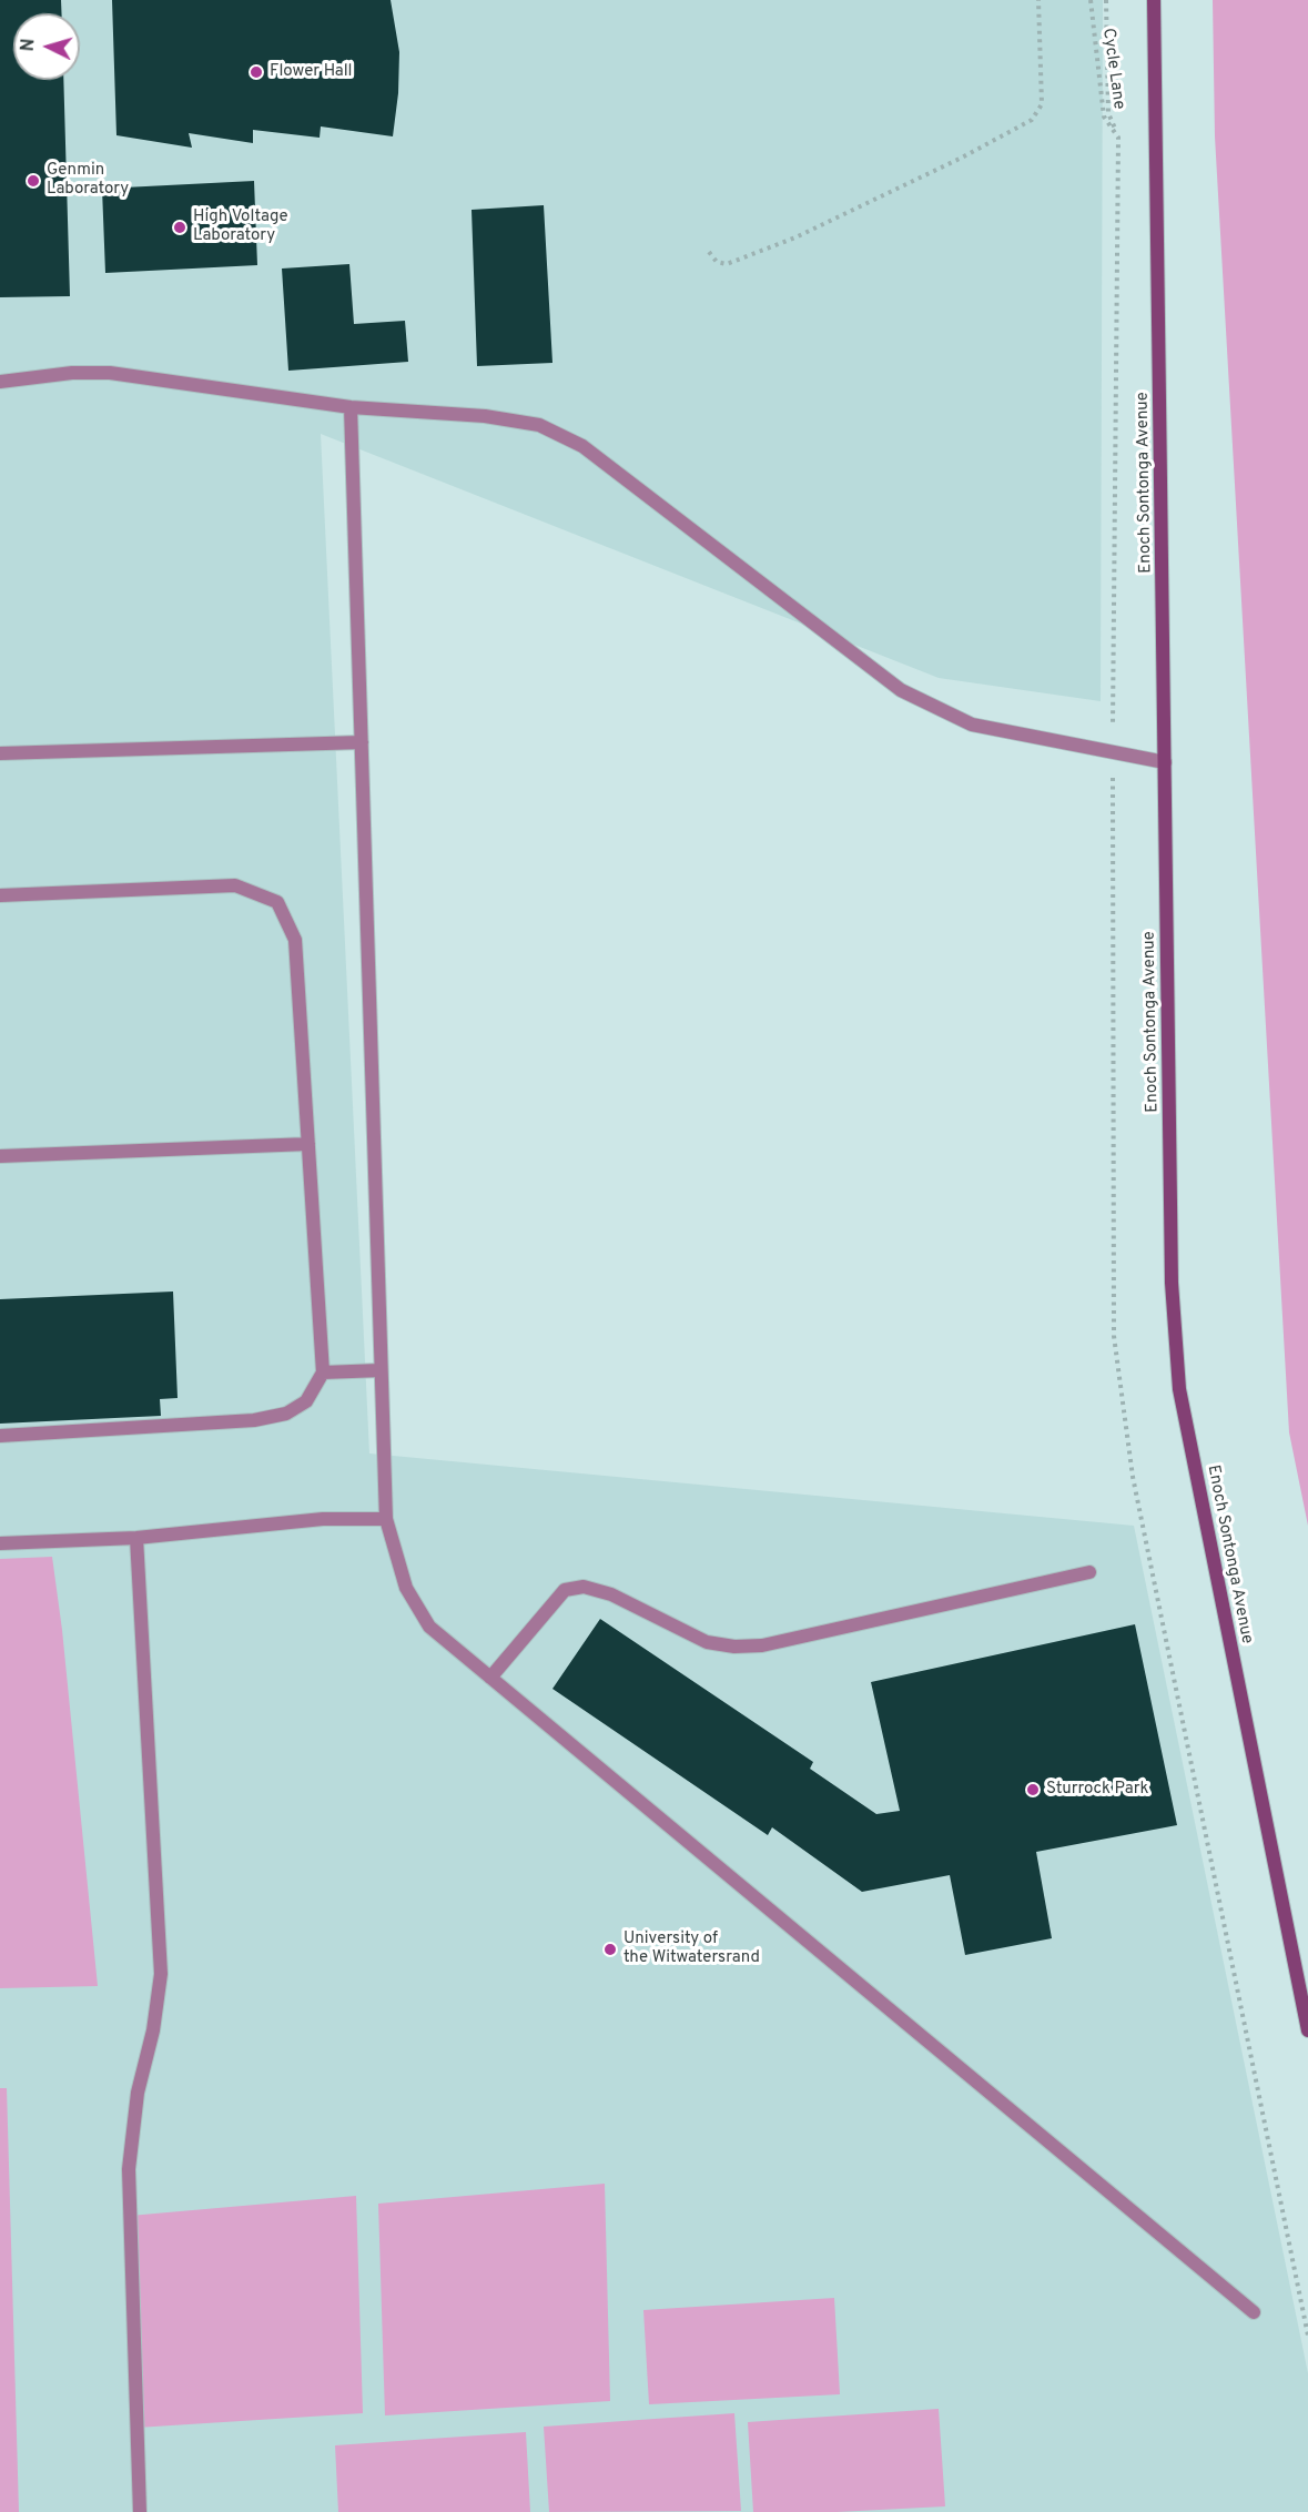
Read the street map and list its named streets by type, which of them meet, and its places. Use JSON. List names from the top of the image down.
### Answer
{
  "streets": {
    "main road": ["Enoch Sontonga Avenue"],
    "path": ["Cycle Lane"]
  },
  "places": [
    "Flower Hall",
    "Genmin Laboratory",
    "High Voltage Laboratory",
    "Sturrock Park",
    "University of the Witwatersrand"
  ],
  "north": "left"
}
